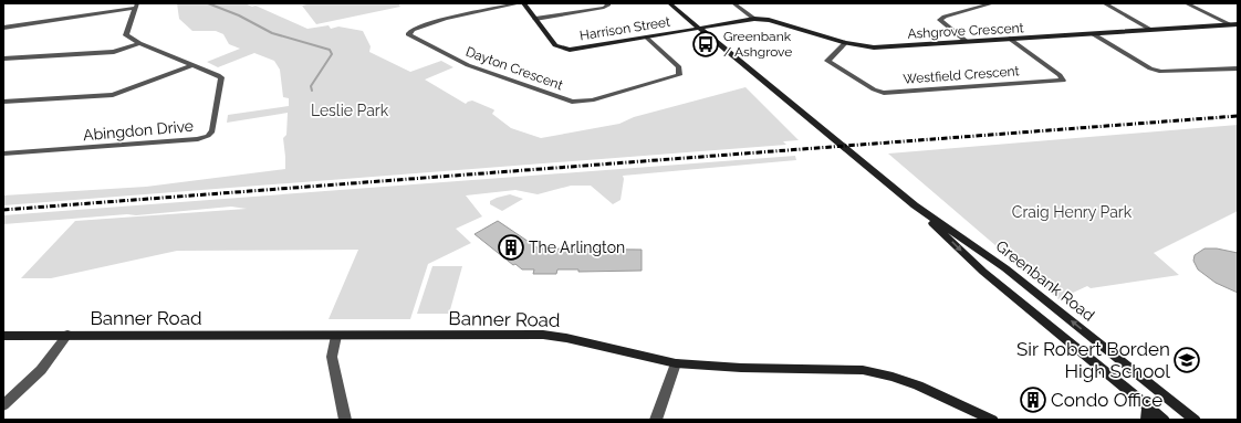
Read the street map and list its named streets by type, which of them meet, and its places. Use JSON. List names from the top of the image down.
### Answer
{
  "streets": {
    "street": [
      "Harrison Street",
      "Ashgrove Crescent",
      "Dayton Crescent",
      "Westfield Crescent",
      "Abingdon Drive",
      "Greenbank Road",
      "Banner Road"
    ]
  },
  "crossings": [
    ["Harrison Street", "Ashgrove Crescent"],
    ["Harrison Street", "Dayton Crescent"],
    ["Harrison Street", "Greenbank Road"],
    ["Ashgrove Crescent", "Westfield Crescent"],
    ["Ashgrove Crescent", "Greenbank Road"]
  ],
  "parks": ["Leslie Park", "Craig Henry Park"],
  "places": {
    "bus stop": ["Greenbank / Ashgrove"],
    "building": ["The Arlington", "Condo Office"],
    "school or university": ["Sir Robert Borden High School"]
  }
}
